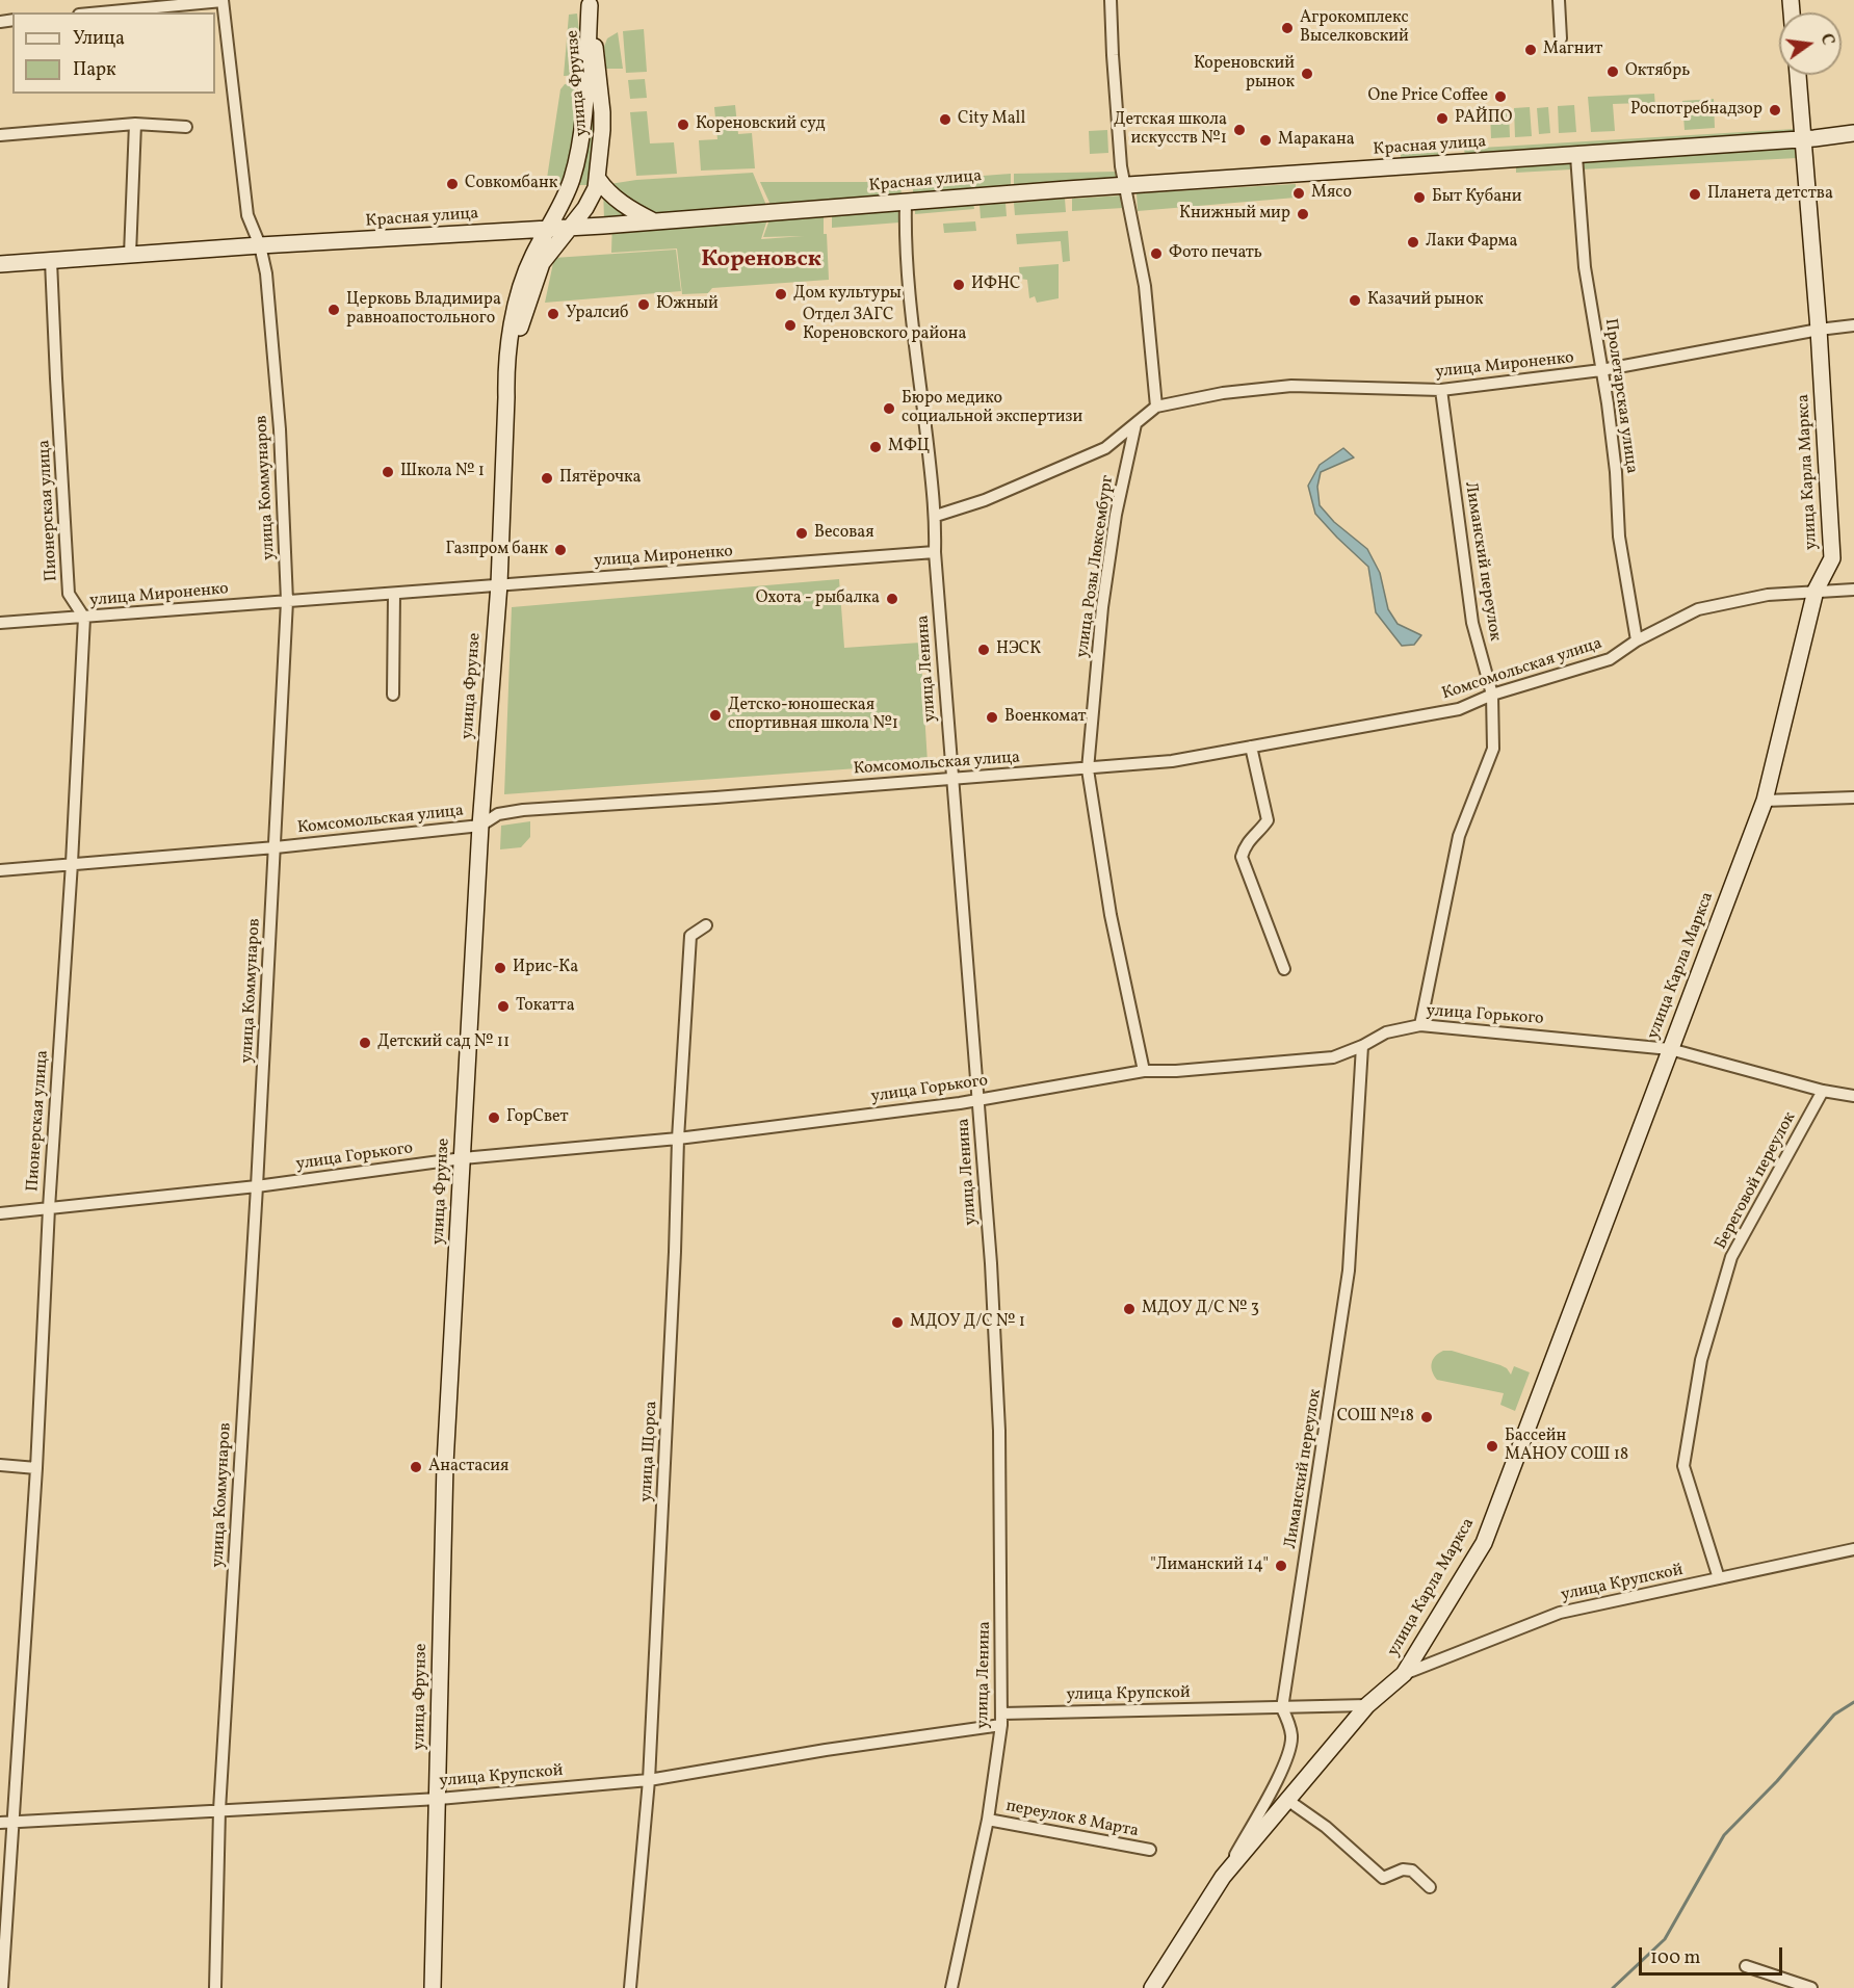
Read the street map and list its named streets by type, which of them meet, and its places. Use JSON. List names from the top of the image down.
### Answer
{
  "streets": {
    "main road": ["улица Фрунзе", "Красная улица", "улица Карла Маркса"],
    "street": [
      "улица Мироненко",
      "Пролетарская улица",
      "улица Коммунаров",
      "Пионерская улица",
      "Лиманский переулок",
      "улица Розы Люксембург",
      "улица Ленина",
      "Комсомольская улица",
      "улица Горького",
      "Береговой переулок",
      "улица Щорса",
      "улица Крупской",
      "переулок 8 Марта"
    ]
  },
  "crossings": [
    ["улица Фрунзе", "Красная улица"],
    ["улица Фрунзе", "улица Мироненко"],
    ["улица Фрунзе", "Комсомольская улица"],
    ["улица Фрунзе", "улица Горького"],
    ["улица Фрунзе", "улица Крупской"],
    ["Красная улица", "Пролетарская улица"],
    ["Красная улица", "улица Карла Маркса"],
    ["Красная улица", "улица Коммунаров"],
    ["Красная улица", "Пионерская улица"],
    ["Красная улица", "улица Ленина"],
    ["улица Мироненко", "Пролетарская улица"],
    ["улица Мироненко", "улица Карла Маркса"],
    ["улица Мироненко", "улица Коммунаров"],
    ["улица Мироненко", "Пионерская улица"],
    ["улица Мироненко", "Лиманский переулок"],
    ["улица Мироненко", "улица Ленина"],
    ["Пролетарская улица", "Комсомольская улица"],
    ["улица Карла Маркса", "Лиманский переулок"],
    ["улица Карла Маркса", "Комсомольская улица"],
    ["улица Карла Маркса", "улица Горького"],
    ["улица Карла Маркса", "улица Крупской"],
    ["улица Коммунаров", "Комсомольская улица"],
    ["улица Коммунаров", "улица Горького"],
    ["улица Коммунаров", "улица Крупской"],
    ["Пионерская улица", "Комсомольская улица"],
    ["Пионерская улица", "улица Горького"],
    ["Пионерская улица", "улица Крупской"],
    ["Лиманский переулок", "Комсомольская улица"],
    ["Лиманский переулок", "улица Горького"],
    ["Лиманский переулок", "улица Крупской"],
    ["улица Розы Люксембург", "Комсомольская улица"],
    ["улица Розы Люксембург", "улица Горького"],
    ["улица Ленина", "Комсомольская улица"],
    ["улица Ленина", "улица Горького"],
    ["улица Ленина", "улица Крупской"],
    ["улица Ленина", "переулок 8 Марта"],
    ["улица Горького", "Береговой переулок"],
    ["улица Горького", "улица Щорса"],
    ["Береговой переулок", "улица Крупской"],
    ["улица Щорса", "улица Крупской"]
  ],
  "districts": ["Кореновск"],
  "places": [
    "Агрокомплекс Выселковский",
    "Магнит",
    "Октябрь",
    "Кореновский рынок",
    "One Price Coffee",
    "Роспотребнадзор",
    "РАЙПО",
    "City Mall",
    "Кореновский суд",
    "Детская школа искусств №1",
    "Маракана",
    "Совкомбанк",
    "Мясо",
    "Планета детства",
    "Быт Кубани",
    "Книжный мир",
    "Лаки Фарма",
    "Фото печать",
    "ИФНС",
    "Дом культуры",
    "Казачий рынок",
    "Южный",
    "Церковь Владимира равноапостольного",
    "Уралсиб",
    "Отдел ЗАГС Кореновского района",
    "Бюро медико социальной экспертизи",
    "МФЦ",
    "Школа № 1",
    "Пятёрочка",
    "Весовая",
    "Газпром банк",
    "Охота - рыбалка",
    "НЭСК",
    "Детско-юношеская спортивная школа №1",
    "Военкомат",
    "Ирис-Ка",
    "Токатта",
    "Детский сад № 11",
    "ГорСвет",
    "МДОУ Д/С № 3",
    "МДОУ Д/С № 1",
    "СОШ №18",
    "Бассейн МАНОУ СОШ 18",
    "Анастасия",
    "\"Лиманский 14\""
  ],
  "legend": ["Улица", "Парк"],
  "scale_bar": "100 m",
  "north": "right"
}
